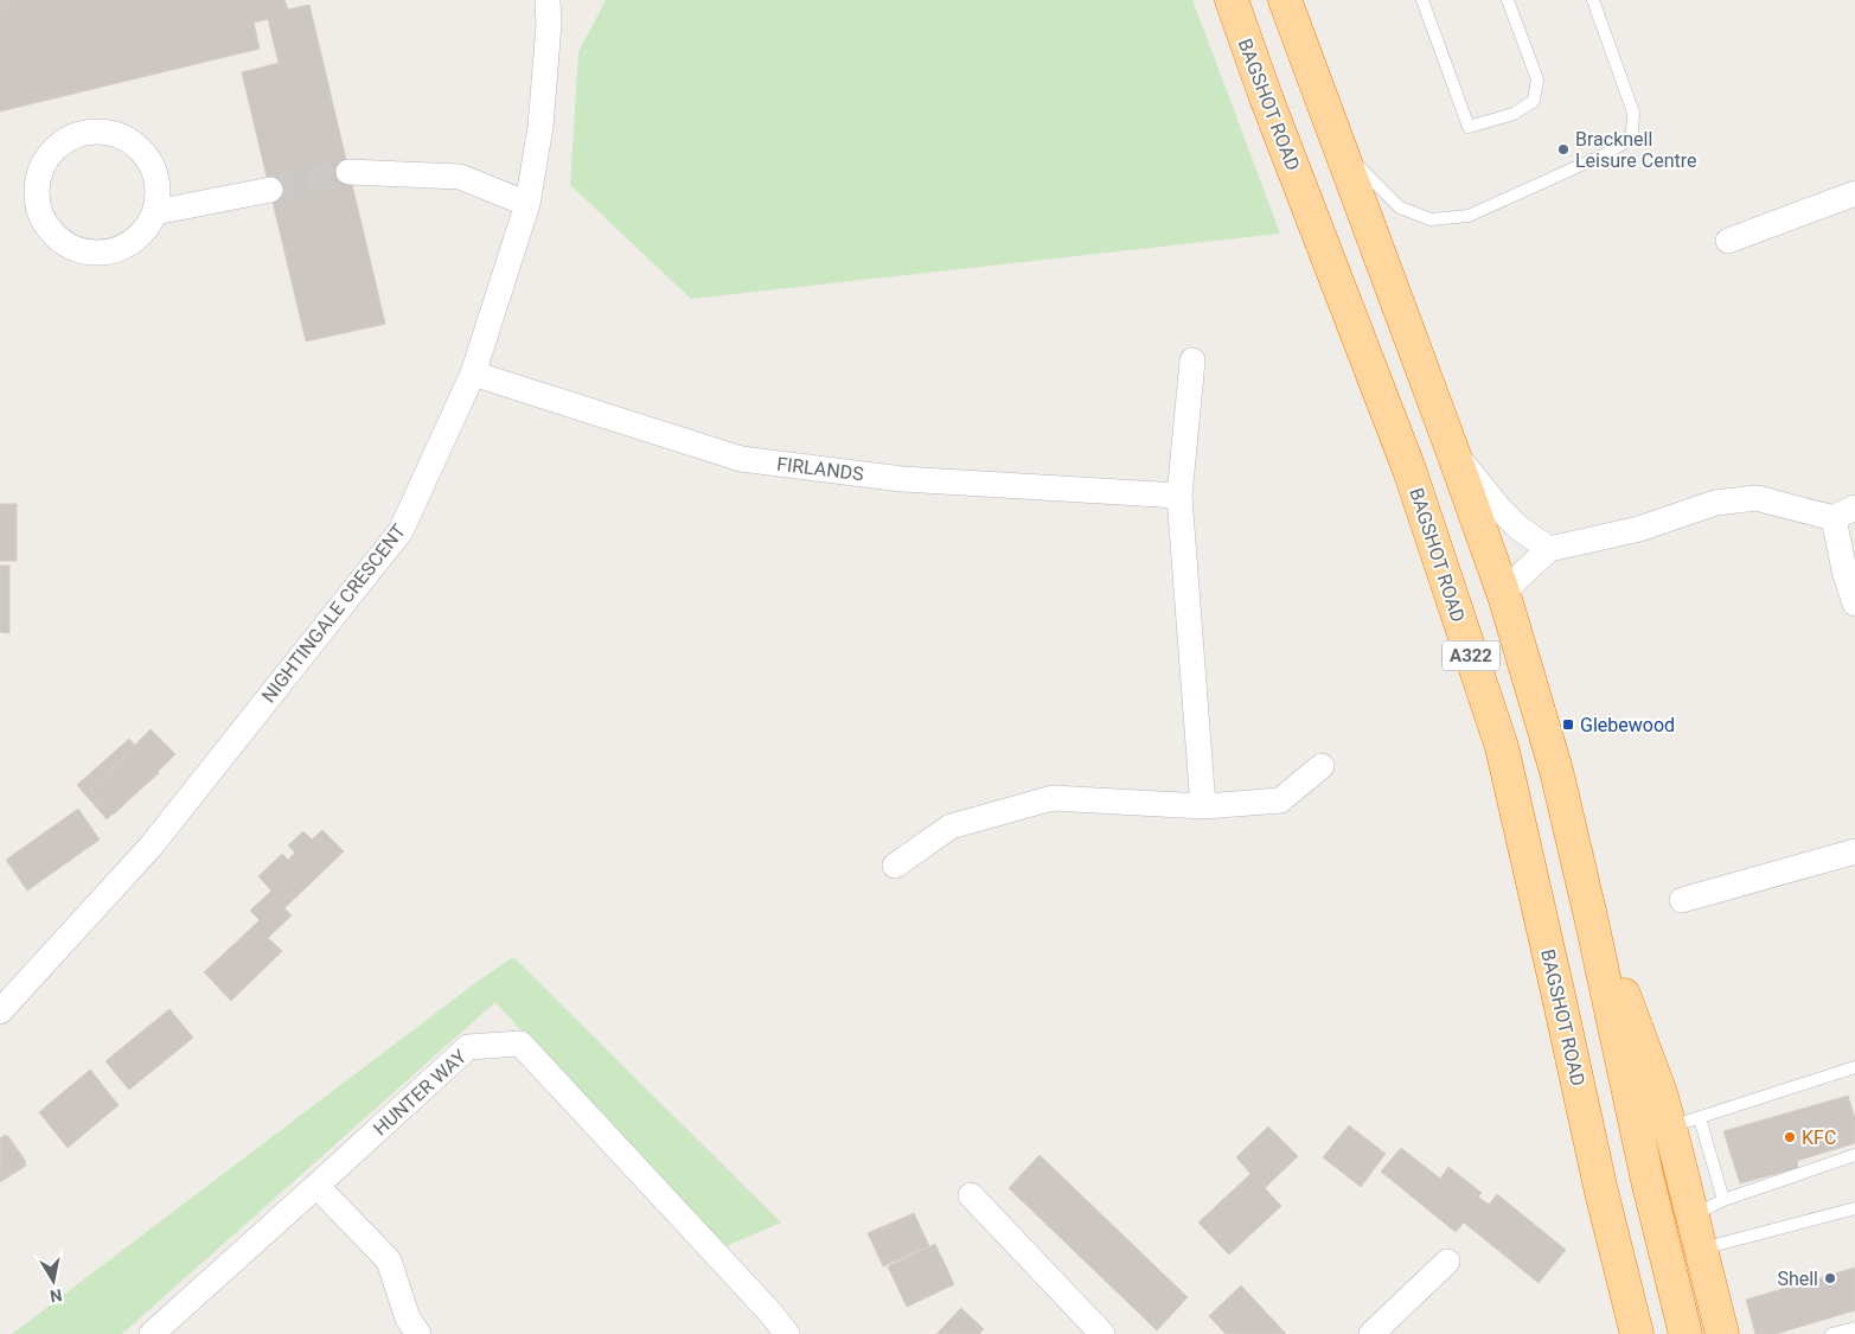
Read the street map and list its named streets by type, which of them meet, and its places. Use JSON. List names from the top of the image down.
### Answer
{
  "streets": {
    "highway": ["BAGSHOT ROAD", "A322"],
    "street": ["FIRLANDS", "NIGHTINGALE CRESCENT", "HUNTER WAY"]
  },
  "crossings": [
    ["FIRLANDS", "NIGHTINGALE CRESCENT"]
  ],
  "places": {
    "other": ["Bracknell Leisure Centre", "KFC", "Shell"],
    "transit": ["Glebewood"]
  },
  "north": "bottom"
}
